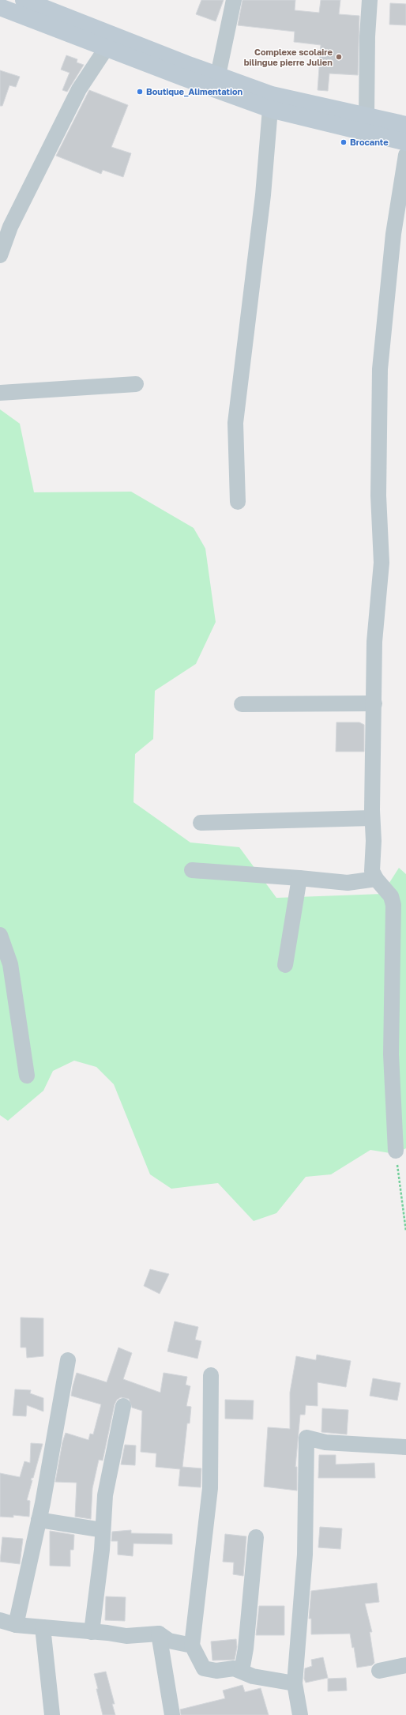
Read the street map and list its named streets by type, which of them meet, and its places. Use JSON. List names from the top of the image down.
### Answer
{
  "places": ["Complexe scolaire bilingue pierre Julien", "Boutique_Alimentation", "Brocante"]
}
